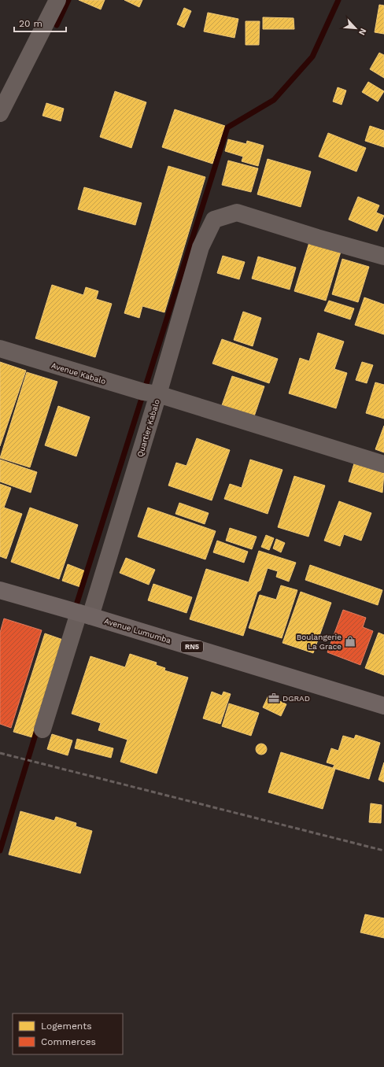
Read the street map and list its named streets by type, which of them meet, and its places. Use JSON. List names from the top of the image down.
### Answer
{
  "streets": {
    "highway": ["Avenue Lumumba", "RN5"],
    "street": ["Avenue Kabalo", "Quartier Kabalo"]
  },
  "crossings": [
    ["Avenue Kabalo", "Quartier Kabalo"],
    ["Quartier Kabalo", "Avenue Lumumba"]
  ],
  "places": {
    "shop": ["Boulangerie La Grace"],
    "office": ["DGRAD"]
  },
  "legend": ["Logements", "Commerces"],
  "scale_bar": "20 m",
  "north": "bottom right"
}
